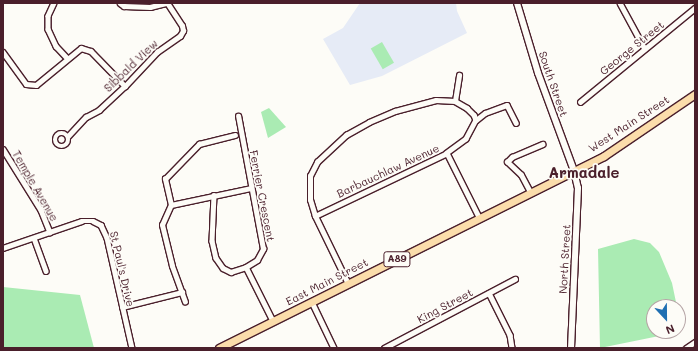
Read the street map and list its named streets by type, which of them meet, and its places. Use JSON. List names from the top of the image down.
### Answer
{
  "streets": {
    "main road": [
      "South Street",
      "West Main Street",
      "A89",
      "North Street",
      "East Main Street"
    ],
    "street": [
      "George Street",
      "Sibbald View",
      "Barbauchlaw Avenue",
      "Temple Avenue",
      "Ferrier Crescent",
      "St Paul's Drive",
      "King Street"
    ]
  },
  "crossings": [
    ["South Street", "West Main Street"],
    ["South Street", "North Street"],
    ["South Street", "East Main Street"],
    ["West Main Street", "North Street"],
    ["West Main Street", "East Main Street"],
    ["Barbauchlaw Avenue", "East Main Street"],
    ["Temple Avenue", "St Paul's Drive"],
    ["North Street", "East Main Street"]
  ],
  "districts": ["Armadale"],
  "north": "bottom"
}
